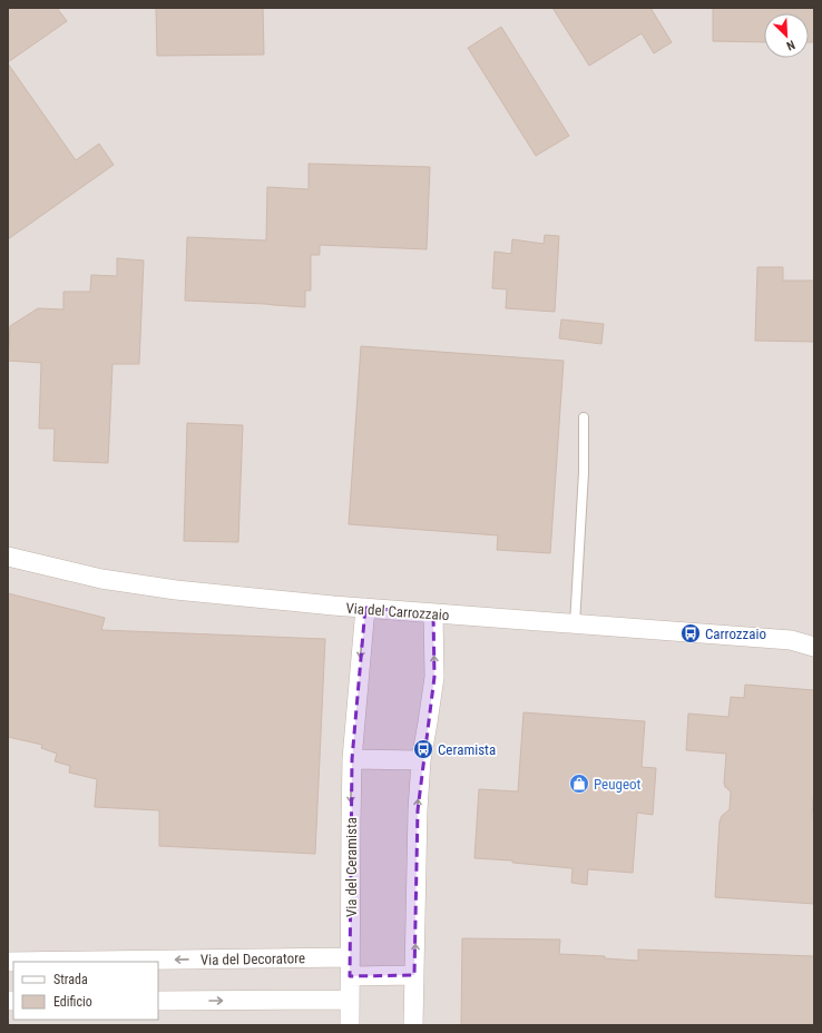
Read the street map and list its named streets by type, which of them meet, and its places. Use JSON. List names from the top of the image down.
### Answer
{
  "streets": {
    "street": ["Via del Carrozzaio", "Via del Ceramista", "Via del Decoratore"]
  },
  "crossings": [
    ["Via del Carrozzaio", "Via del Ceramista"],
    ["Via del Ceramista", "Via del Decoratore"]
  ],
  "places": {
    "bus stop": ["Carrozzaio", "Ceramista"],
    "shop": ["Peugeot"]
  },
  "legend": ["Strada", "Edificio"],
  "north": "bottom right"
}
